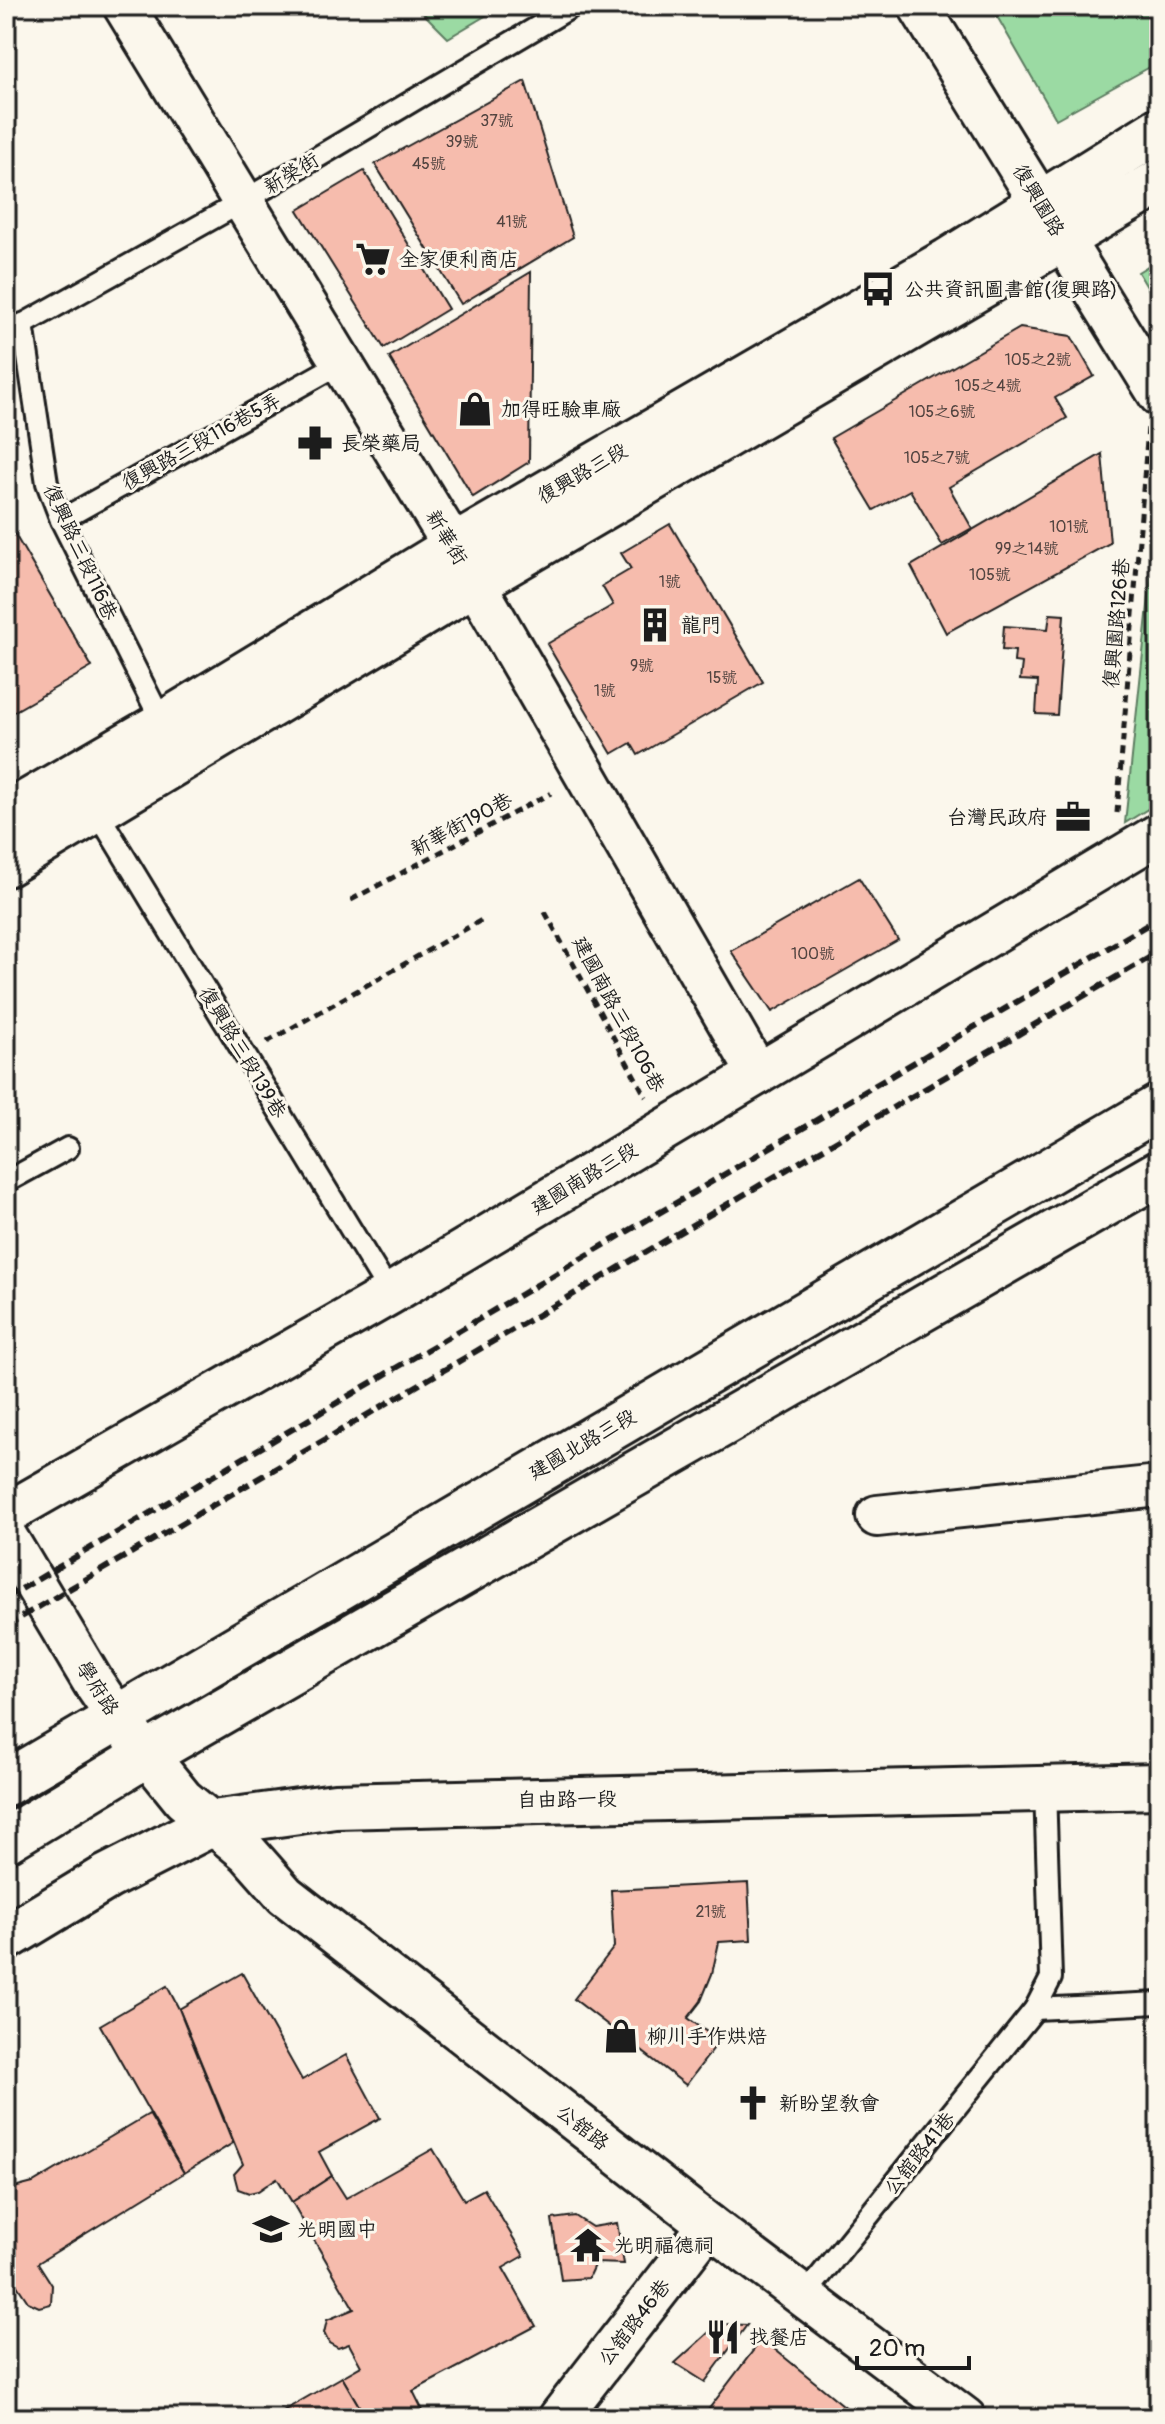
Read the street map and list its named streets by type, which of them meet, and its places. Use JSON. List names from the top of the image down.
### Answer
{
  "streets": {
    "street": [
      "復興園路",
      "復興路三段",
      "新華街",
      "建國南路三段",
      "建國北路三段",
      "學府路",
      "自由路一段",
      "公舘路",
      "公舘路46巷"
    ],
    "lane": [
      "新榮街",
      "復興路三段116巷5弄",
      "復興路三段116巷",
      "復興路三段139巷",
      "公舘路41巷"
    ],
    "path": ["復興園路126巷", "新華街190巷", "建國南路三段106巷"]
  },
  "crossings": [
    ["新榮街", "新華街"],
    ["新榮街", "復興路三段116巷"],
    ["復興園路", "復興路三段"],
    ["復興園路", "復興園路126巷"],
    ["復興路三段116巷5弄", "新華街"],
    ["復興路三段116巷5弄", "復興路三段116巷"],
    ["復興路三段", "新華街"],
    ["復興路三段", "復興路三段116巷"],
    ["復興路三段", "復興路三段139巷"],
    ["新華街", "新華街190巷"],
    ["新華街", "建國南路三段"],
    ["復興園路126巷", "建國南路三段"],
    ["建國南路三段106巷", "建國南路三段"],
    ["復興路三段139巷", "建國南路三段"],
    ["建國北路三段", "學府路"],
    ["學府路", "自由路一段"],
    ["學府路", "公舘路"],
    ["自由路一段", "公舘路"],
    ["自由路一段", "公舘路41巷"],
    ["公舘路", "公舘路41巷"],
    ["公舘路", "公舘路46巷"]
  ],
  "places": {
    "supermarket": ["全家便利商店"],
    "bus stop": ["公共資訊圖書館(復興路)"],
    "shop": ["加得旺驗車廠", "柳川手作烘焙"],
    "pharmacy": ["長榮藥局"],
    "building": ["龍門"],
    "office": ["台灣民政府"],
    "church": ["新盼望教會"],
    "school or university": ["光明國中"],
    "temple": ["光明福德祠"],
    "restaurant": ["找餐店"]
  },
  "house_numbers": [
    "37號",
    "39號",
    "45號",
    "41號",
    "105之2號",
    "105之4號",
    "105之6號",
    "105之7號",
    "101號",
    "99之14號",
    "105號",
    "1號",
    "9號",
    "15號",
    "1號",
    "100號",
    "21號"
  ],
  "scale_bar": "20 m"
}
